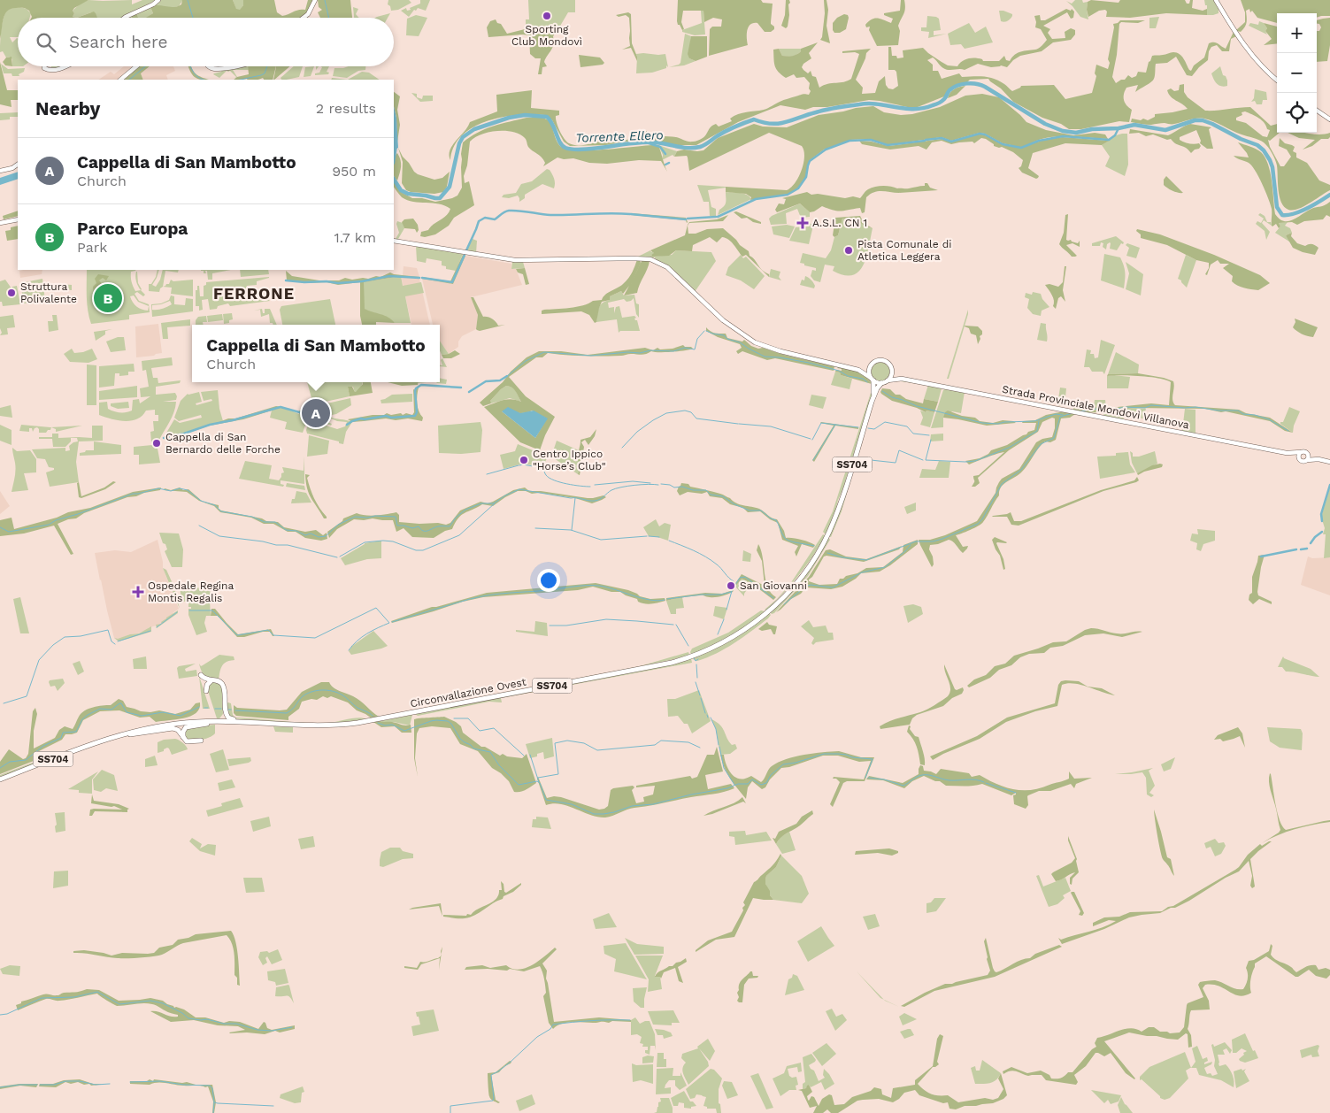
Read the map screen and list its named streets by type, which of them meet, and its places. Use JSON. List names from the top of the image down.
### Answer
{
  "streets": {
    "highway": ["SS704", "Circonvallazione Ovest"],
    "main road": ["Strada Provinciale Mondovì Villanova"]
  },
  "crossings": [
    ["Strada Provinciale Mondovì Villanova", "SS704"],
    ["SS704", "Circonvallazione Ovest"]
  ],
  "districts": ["FERRONE"],
  "water": ["Torrente Ellero"],
  "places": {
    "other": [
      "Sporting Club Mondovì",
      "Pista Comunale di Atletica Leggera",
      "Struttura Polivalente",
      "Cappella di San Bernardo delle Forche",
      "Centro Ippico \"Horse’s Club\"",
      "San Giovanni"
    ],
    "health": ["A.S.L. CN 1", "Ospedale Regina Montis Regalis"]
  },
  "page": {
    "map_buttons": ["+", "−"],
    "search": "Search here",
    "heading": ["Nearby", "2 results"],
    "list": [
      {
        "mark": "A",
        "name": "Cappella di San Mambotto",
        "note": "Church",
        "value": "950 m"
      },
      {
        "mark": "B",
        "name": "Parco Europa",
        "note": "Park",
        "value": "1.7 km"
      }
    ],
    "pins": ["B", "A"],
    "popup": ["Cappella di San Mambotto", "Church"]
  }
}
